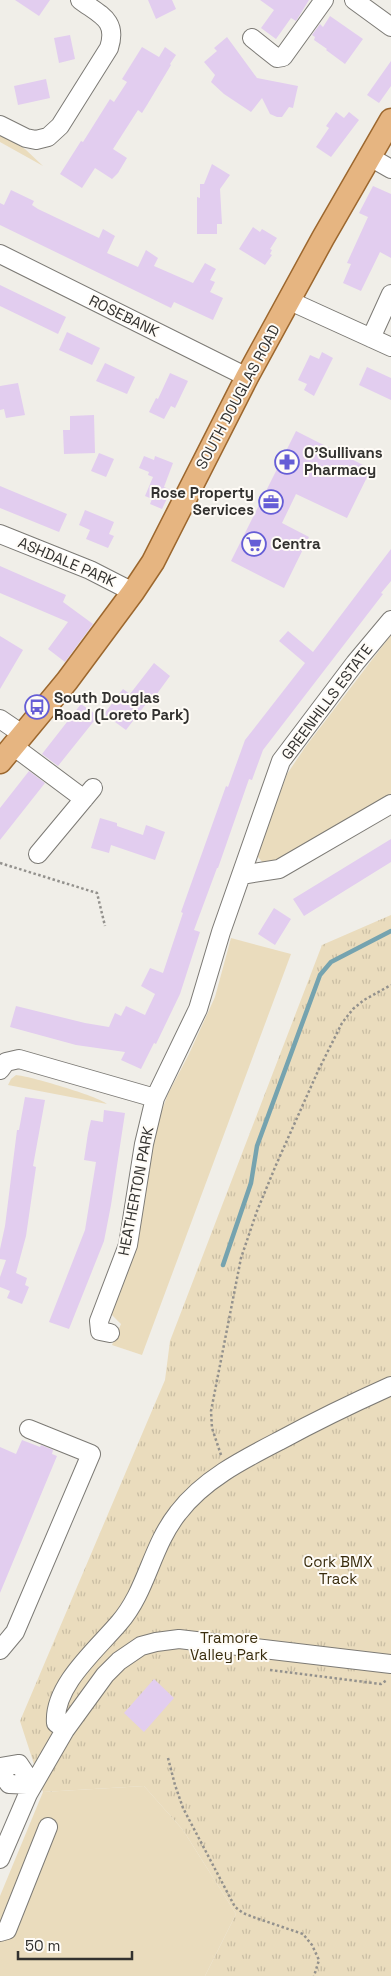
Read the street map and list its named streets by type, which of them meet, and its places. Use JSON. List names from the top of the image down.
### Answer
{
  "streets": {
    "main road": ["SOUTH DOUGLAS ROAD"],
    "street": [
      "ROSEBANK",
      "ASHDALE PARK",
      "GREENHILLS ESTATE",
      "HEATHERTON PARK"
    ]
  },
  "crossings": [
    ["ROSEBANK", "SOUTH DOUGLAS ROAD"],
    ["SOUTH DOUGLAS ROAD", "ASHDALE PARK"],
    ["GREENHILLS ESTATE", "HEATHERTON PARK"]
  ],
  "parks": ["Cork BMX Track", "Tramore Valley Park"],
  "places": {
    "pharmacy": ["O'Sullivans Pharmacy"],
    "office": ["Rose Property Services"],
    "supermarket": ["Centra"],
    "bus stop": ["South Douglas Road (Loreto Park)"]
  },
  "scale_bar": "50 m"
}
